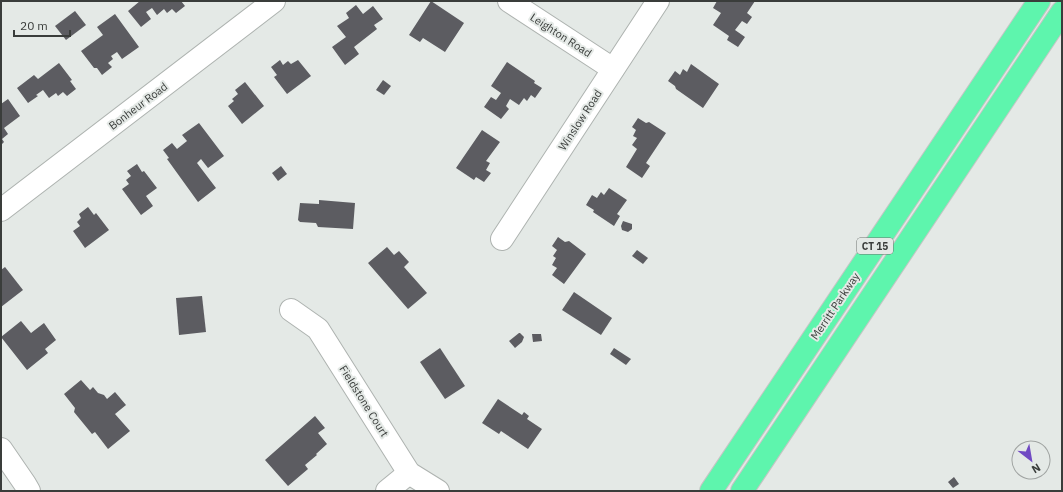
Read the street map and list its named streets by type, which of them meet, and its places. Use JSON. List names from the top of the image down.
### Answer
{
  "streets": {
    "highway": ["CT 15", "Merritt Parkway"],
    "street": [
      "Leighton Road",
      "Bonheur Road",
      "Winslow Road",
      "Fieldstone Court"
    ]
  },
  "crossings": [
    ["Leighton Road", "Winslow Road"]
  ],
  "scale_bar": "20 m",
  "north": "bottom right"
}
